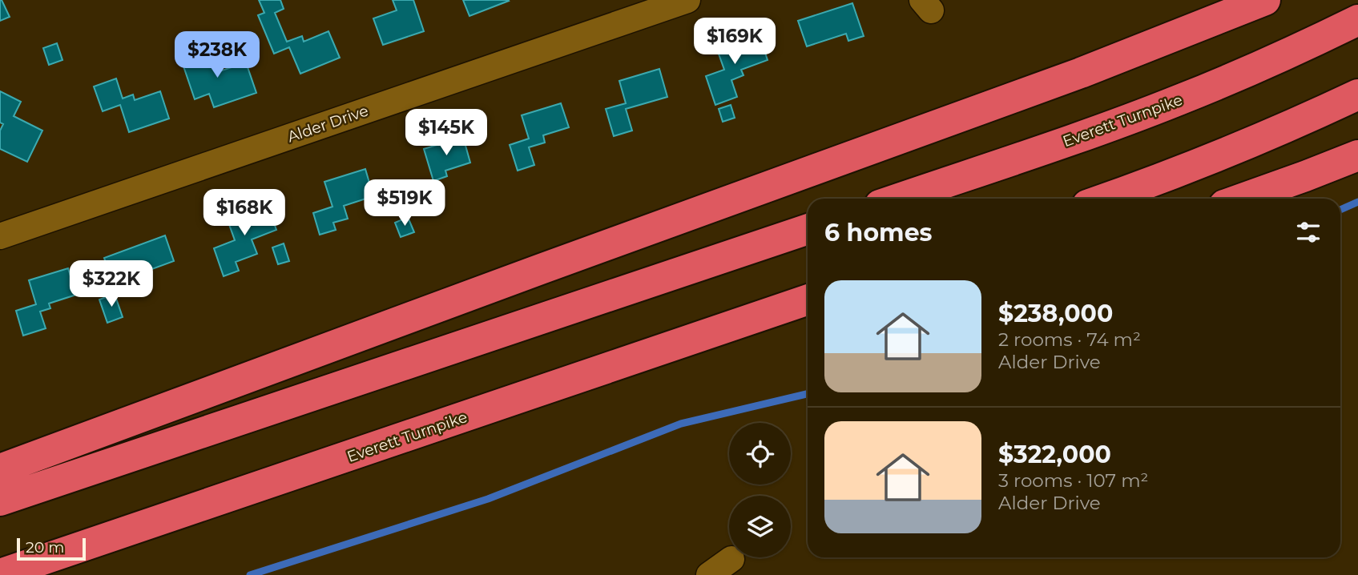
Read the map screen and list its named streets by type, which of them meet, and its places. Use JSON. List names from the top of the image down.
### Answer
{
  "streets": {
    "highway": ["Everett Turnpike"],
    "street": ["Alder Drive"]
  },
  "scale_bar": "20 m",
  "page": {
    "price": [
      "$169K",
      "$238K",
      "$145K",
      "$519K",
      "$168K",
      "$322K"
    ],
    "heading": "6 homes",
    "list": [
      {
        "name": "$238,000",
        "note": "2 rooms · 74 m² · Alder Drive"
      },
      {
        "name": "$322,000",
        "note": "3 rooms · 107 m² · Alder Drive"
      }
    ],
    "scale": "20 m"
  }
}
